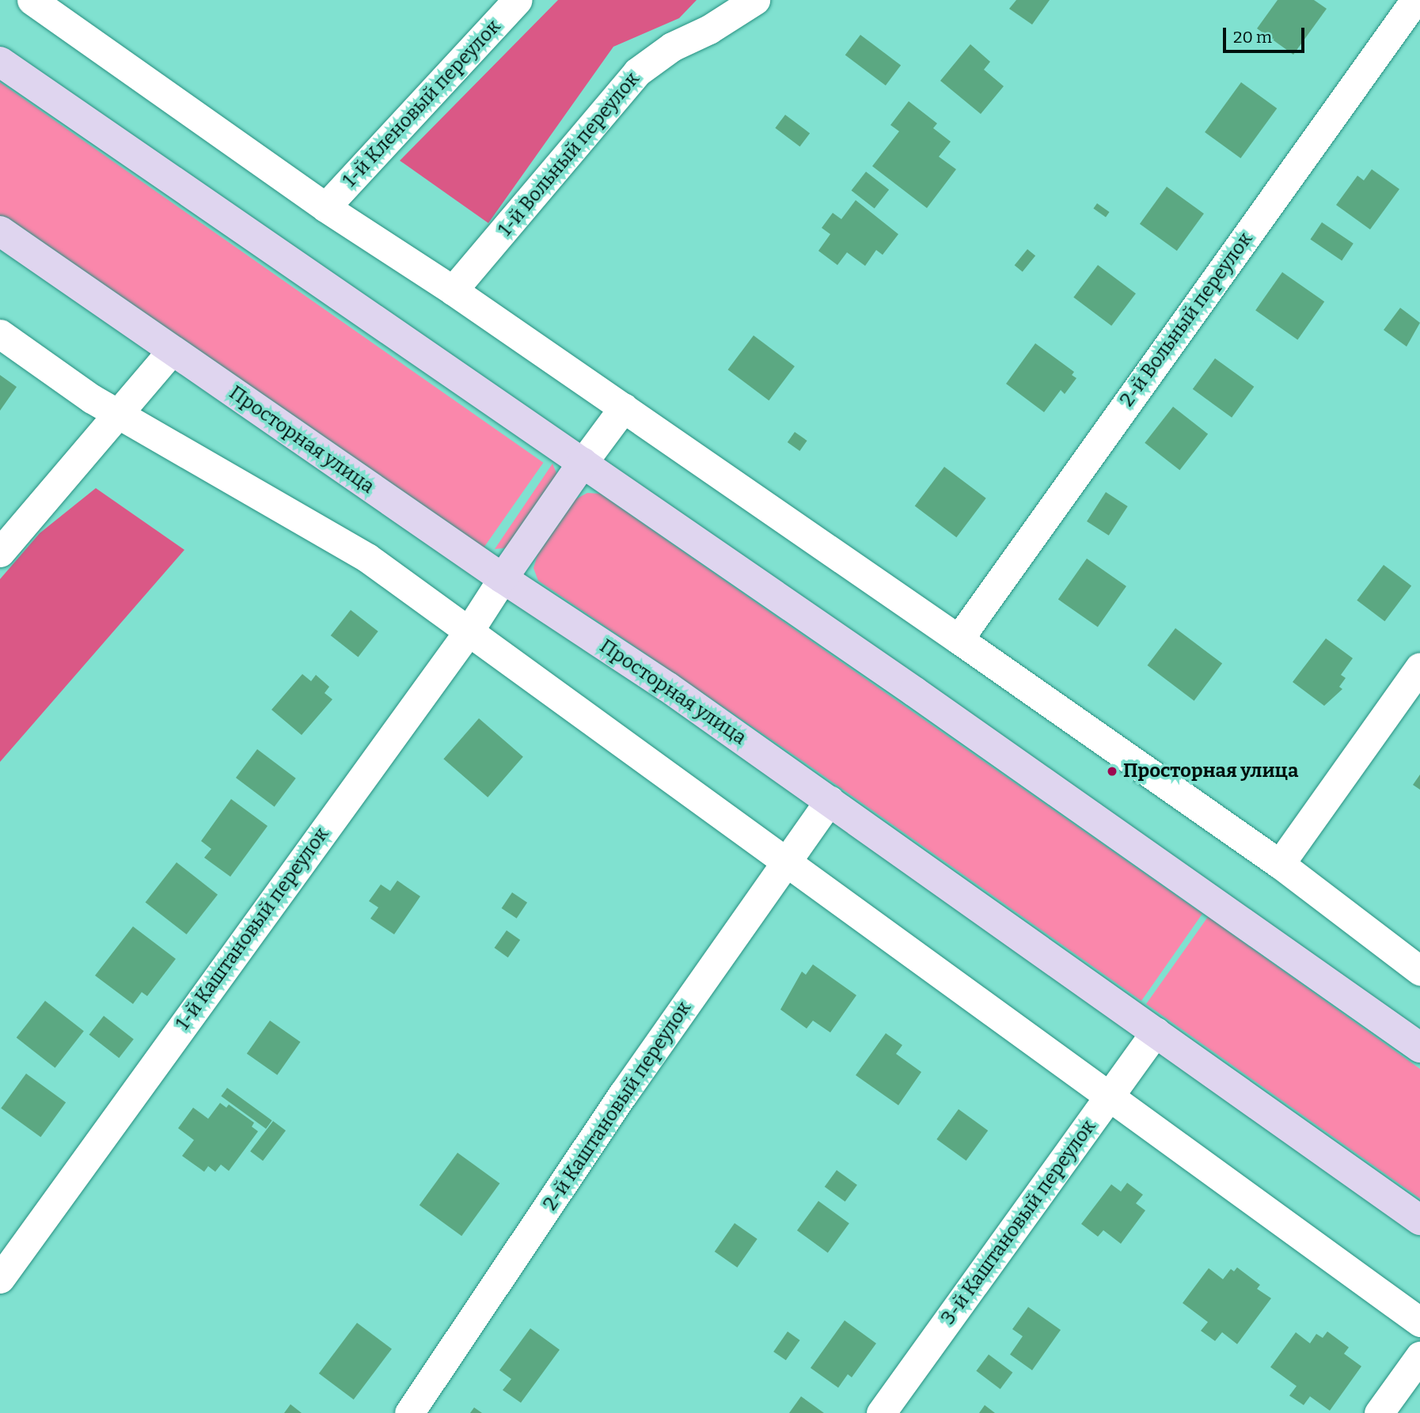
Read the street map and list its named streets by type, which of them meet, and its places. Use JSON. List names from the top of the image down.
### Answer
{
  "streets": {
    "main road": ["Просторная улица"],
    "street": [
      "1-й Кленовый переулок",
      "1-й Вольный переулок",
      "2-й Вольный переулок",
      "1-й Каштановый переулок",
      "2-й Каштановый переулок",
      "3-й Каштановый переулок"
    ]
  },
  "crossings": [
    ["Просторная улица", "1-й Каштановый переулок"],
    ["Просторная улица", "2-й Каштановый переулок"],
    ["Просторная улица", "3-й Каштановый переулок"]
  ],
  "places": ["Просторная улица"],
  "scale_bar": "20 m"
}
